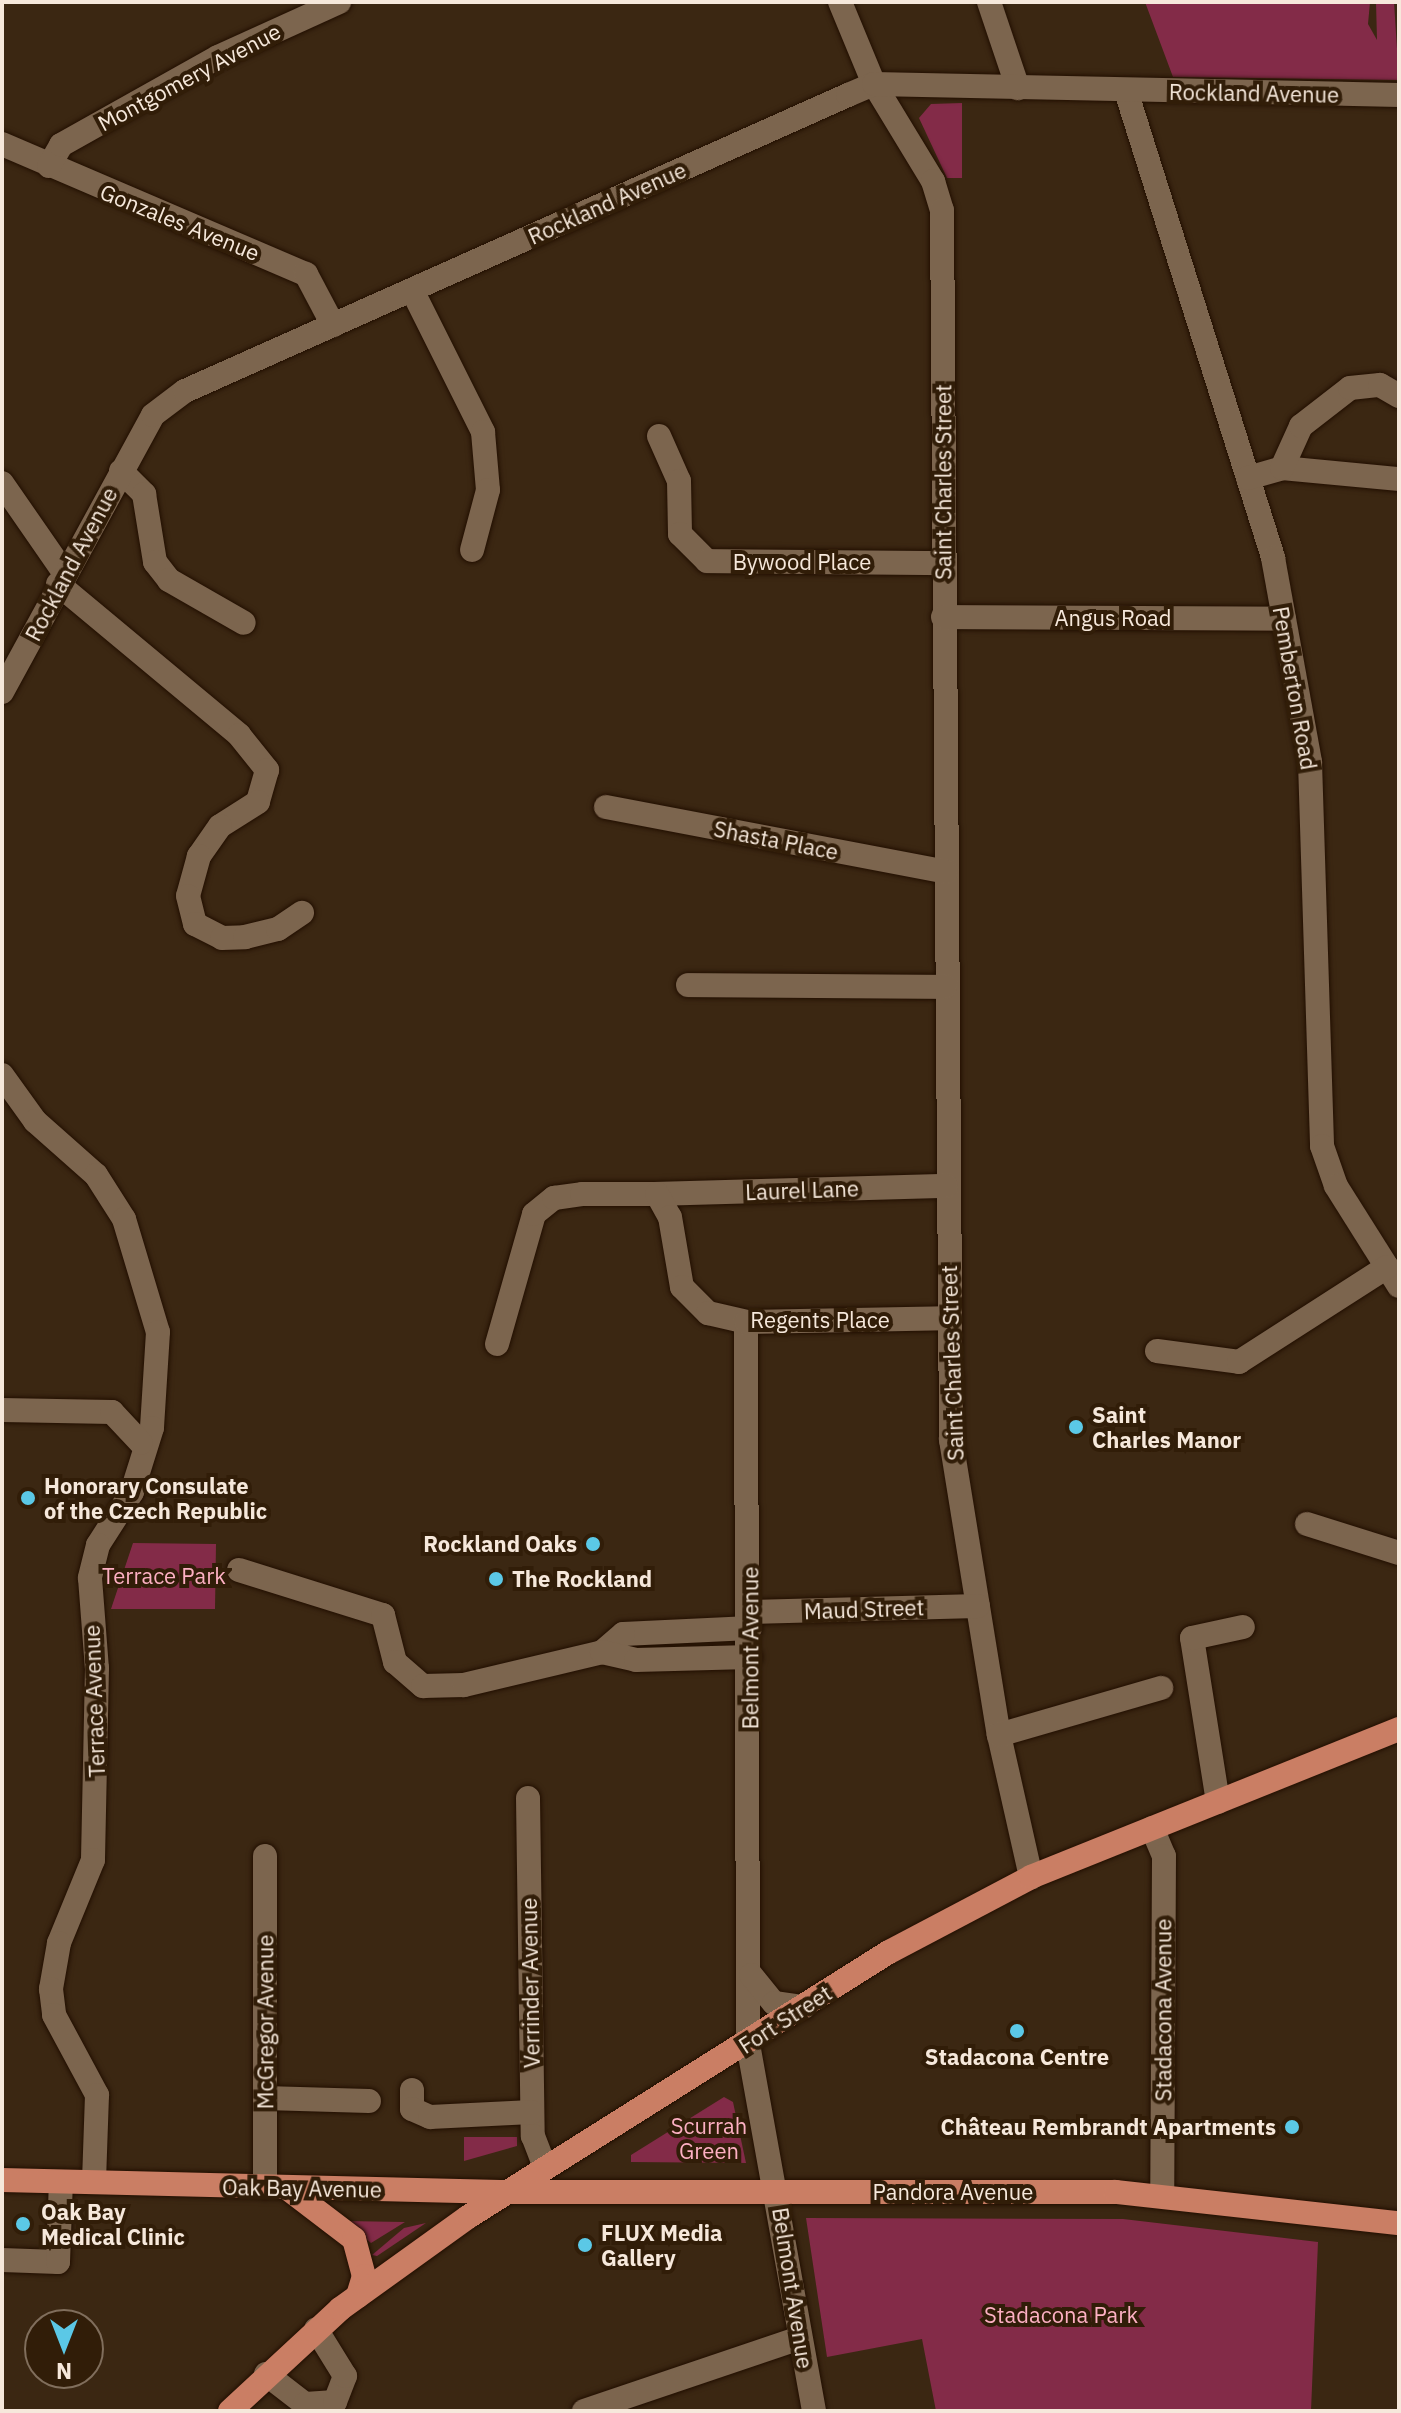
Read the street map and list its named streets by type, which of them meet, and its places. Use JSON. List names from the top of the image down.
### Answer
{
  "streets": {
    "main road": ["Fort Street", "Oak Bay Avenue", "Pandora Avenue"],
    "street": [
      "Montgomery Avenue",
      "Rockland Avenue",
      "Gonzales Avenue",
      "Saint Charles Street",
      "Bywood Place",
      "Angus Road",
      "Pemberton Road",
      "Shasta Place",
      "Laurel Lane",
      "Regents Place",
      "Maud Street",
      "Belmont Avenue",
      "Terrace Avenue",
      "Verrinder Avenue",
      "Stadacona Avenue",
      "McGregor Avenue"
    ]
  },
  "crossings": [
    ["Montgomery Avenue", "Gonzales Avenue"],
    ["Rockland Avenue", "Gonzales Avenue"],
    ["Rockland Avenue", "Saint Charles Street"],
    ["Rockland Avenue", "Pemberton Road"],
    ["Saint Charles Street", "Bywood Place"],
    ["Saint Charles Street", "Angus Road"],
    ["Saint Charles Street", "Shasta Place"],
    ["Saint Charles Street", "Laurel Lane"],
    ["Saint Charles Street", "Regents Place"],
    ["Saint Charles Street", "Maud Street"],
    ["Saint Charles Street", "Fort Street"],
    ["Angus Road", "Pemberton Road"],
    ["Laurel Lane", "Regents Place"],
    ["Regents Place", "Belmont Avenue"],
    ["Maud Street", "Belmont Avenue"],
    ["Belmont Avenue", "Fort Street"],
    ["Belmont Avenue", "Pandora Avenue"],
    ["Terrace Avenue", "Oak Bay Avenue"],
    ["Verrinder Avenue", "Fort Street"],
    ["Stadacona Avenue", "Fort Street"],
    ["Stadacona Avenue", "Pandora Avenue"],
    ["Fort Street", "Oak Bay Avenue"],
    ["Fort Street", "Pandora Avenue"],
    ["McGregor Avenue", "Oak Bay Avenue"],
    ["Oak Bay Avenue", "Pandora Avenue"]
  ],
  "parks": ["Terrace Park", "Scurrah Green", "Stadacona Park"],
  "places": [
    "Saint Charles Manor",
    "Honorary Consulate of the Czech Republic",
    "Rockland Oaks",
    "The Rockland",
    "Stadacona Centre",
    "Château Rembrandt Apartments",
    "Oak Bay Medical Clinic",
    "FLUX Media Gallery"
  ],
  "north": "bottom"
}
